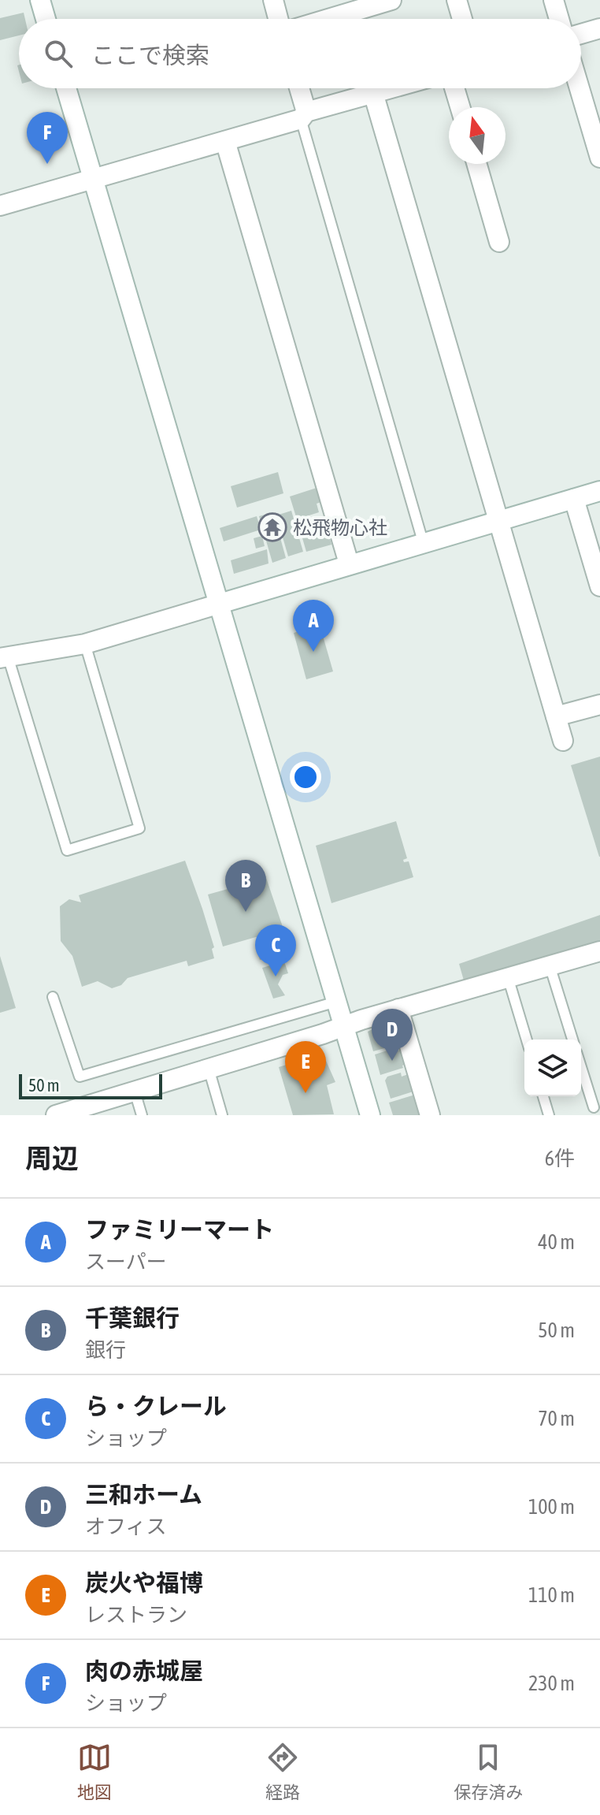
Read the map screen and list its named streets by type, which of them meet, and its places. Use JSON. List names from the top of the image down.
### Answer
{
  "places": {
    "temple": ["松飛物心社"]
  },
  "scale_bar": "50 m",
  "north": "top",
  "page": {
    "search": "ここで検索",
    "pins": [
      "F",
      "A",
      "B",
      "C",
      "D",
      "E"
    ],
    "scale": "50 m",
    "heading": ["周辺", "6件"],
    "list": [
      {
        "mark": "A",
        "name": "ファミリーマート",
        "note": "スーパー",
        "value": "40 m"
      },
      {
        "mark": "B",
        "name": "千葉銀行",
        "note": "銀行",
        "value": "50 m"
      },
      {
        "mark": "C",
        "name": "ら・クレール",
        "note": "ショップ",
        "value": "70 m"
      },
      {
        "mark": "D",
        "name": "三和ホーム",
        "note": "オフィス",
        "value": "100 m"
      },
      {
        "mark": "E",
        "name": "炭火や福博",
        "note": "レストラン",
        "value": "110 m"
      },
      {
        "mark": "F",
        "name": "肉の赤城屋",
        "note": "ショップ",
        "value": "230 m"
      }
    ],
    "nav": ["地図", "経路", "保存済み"]
  }
}
